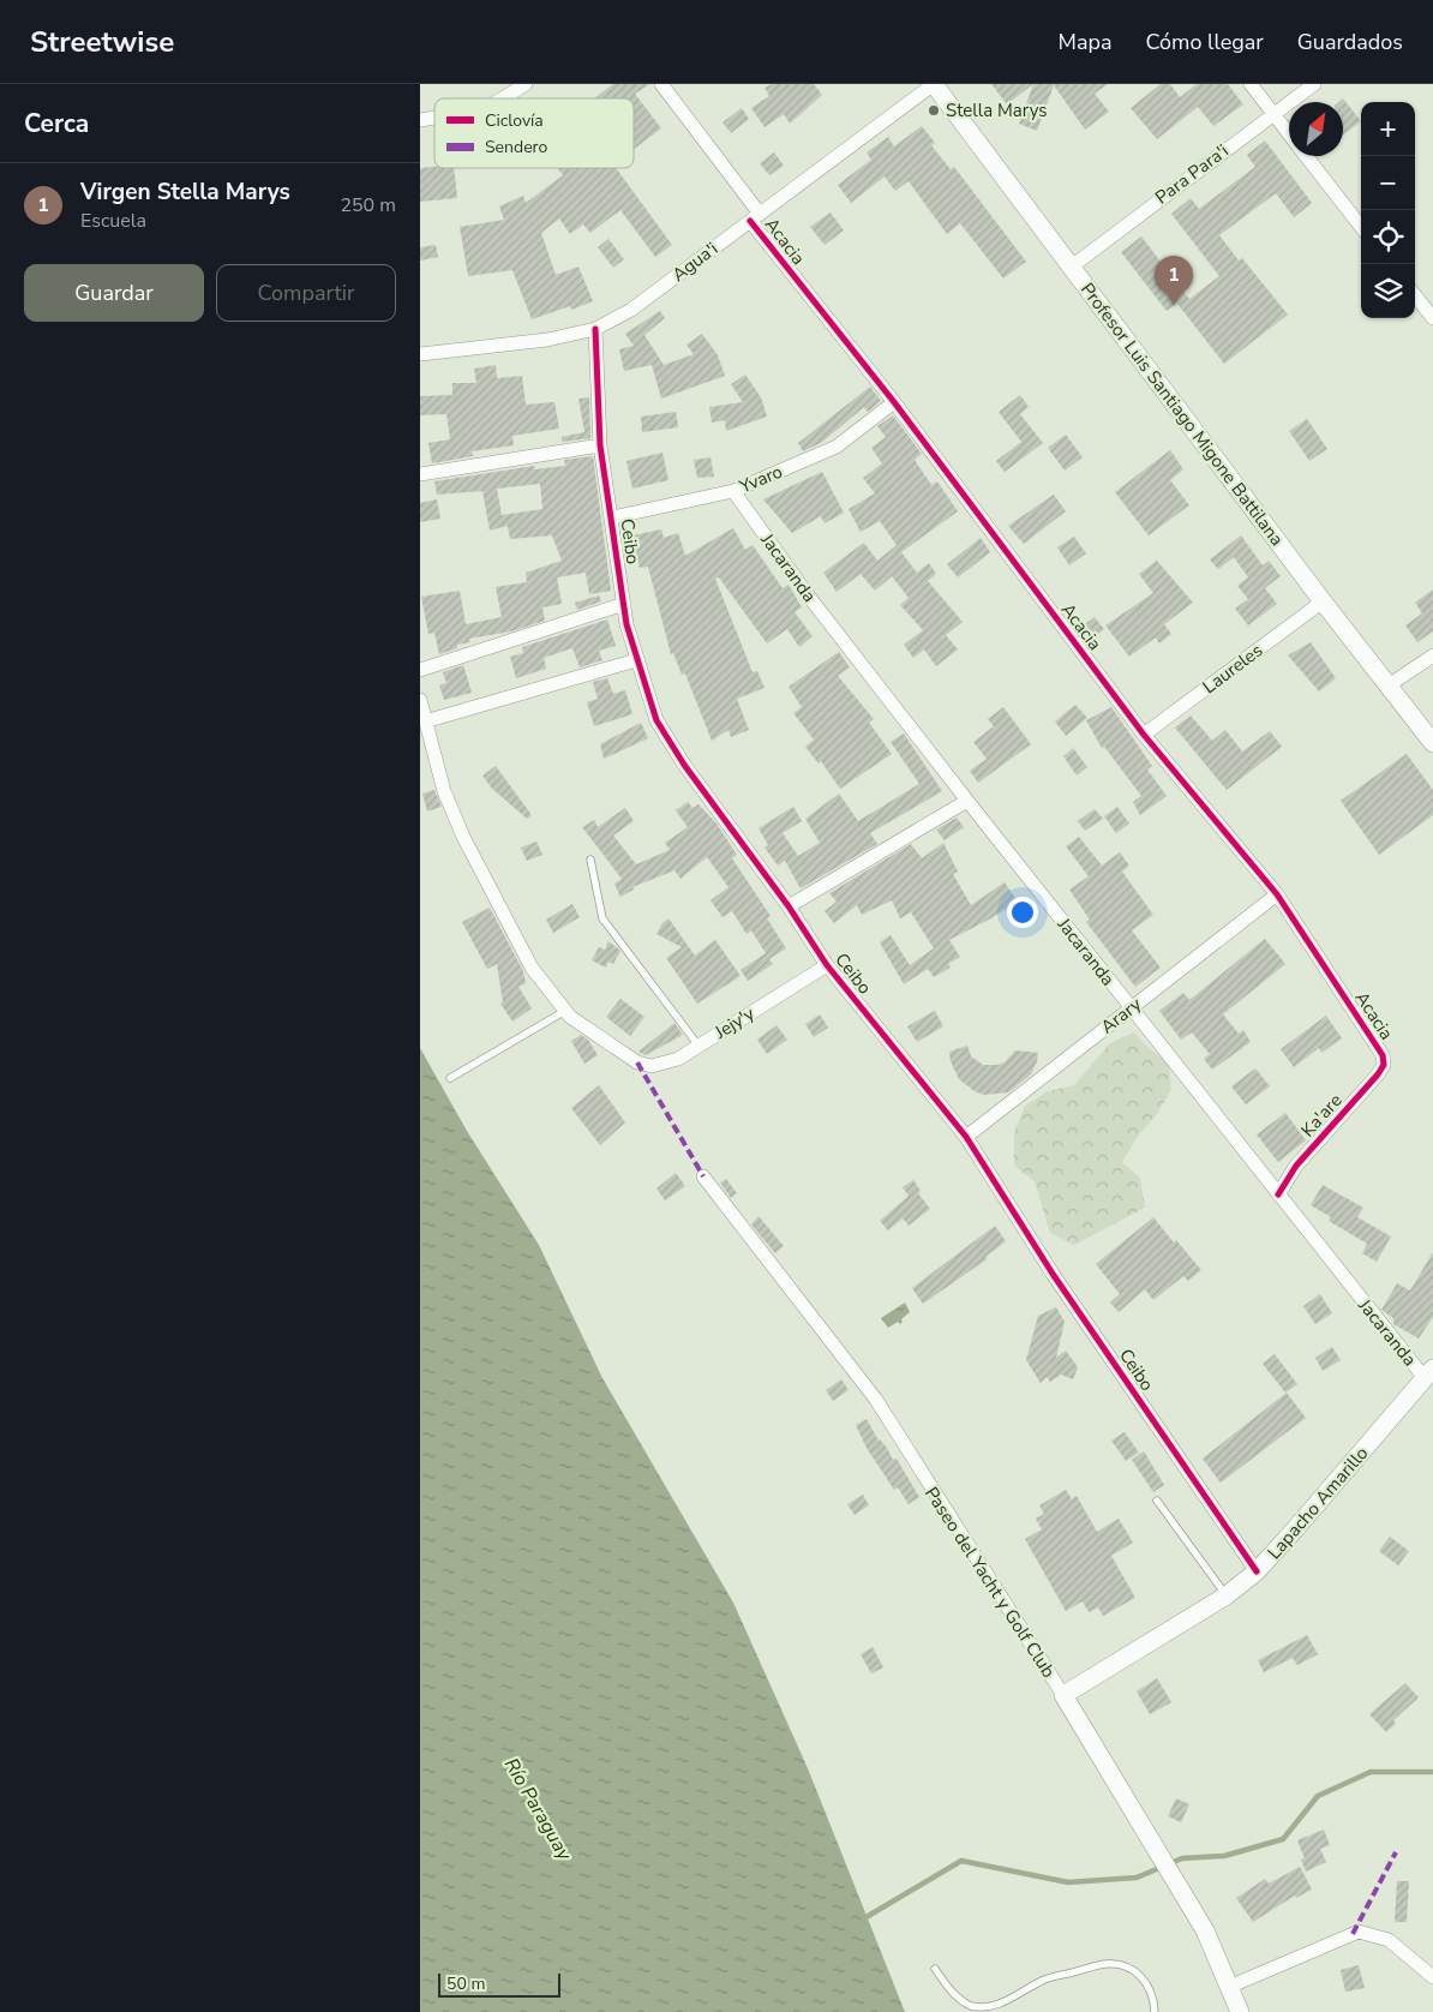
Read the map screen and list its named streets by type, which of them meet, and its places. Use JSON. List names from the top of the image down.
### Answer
{
  "streets": {
    "main road": ["Profesor Luis Santiago Migone Battilana", "Lapacho Amarillo", "Paseo del Yacht y Golf Club"],
    "street": [
      "Para Para'i",
      "Acacia",
      "Agua'i",
      "Yvaro",
      "Ceibo",
      "Jacaranda",
      "Laureles",
      "Arary",
      "Jejy'y",
      "Ka'are"
    ]
  },
  "crossings": [
    ["Para Para'i", "Profesor Luis Santiago Migone Battilana"],
    ["Acacia", "Agua'i"],
    ["Acacia", "Yvaro"],
    ["Acacia", "Laureles"],
    ["Acacia", "Arary"],
    ["Acacia", "Ka'are"],
    ["Agua'i", "Profesor Luis Santiago Migone Battilana"],
    ["Agua'i", "Ceibo"],
    ["Profesor Luis Santiago Migone Battilana", "Laureles"],
    ["Yvaro", "Ceibo"],
    ["Yvaro", "Jacaranda"],
    ["Ceibo", "Arary"],
    ["Ceibo", "Jejy'y"],
    ["Ceibo", "Lapacho Amarillo"],
    ["Jacaranda", "Arary"],
    ["Jacaranda", "Ka'are"],
    ["Jacaranda", "Lapacho Amarillo"],
    ["Lapacho Amarillo", "Paseo del Yacht y Golf Club"]
  ],
  "water": ["Río Paraguay"],
  "places": ["Stella Marys"],
  "legend": ["Ciclovía", "Sendero"],
  "scale_bar": "50 m",
  "north": "top right",
  "page": {
    "header": "Streetwise",
    "nav": ["Mapa", "Cómo llegar", "Guardados"],
    "heading": "Cerca",
    "map_buttons": ["+", "−"],
    "list": [
      {
        "mark": "1",
        "name": "Virgen Stella Marys",
        "note": "Escuela",
        "value": "250 m"
      }
    ],
    "buttons": ["Guardar", "Compartir"],
    "pins": "1",
    "scale": "50 m"
  }
}
